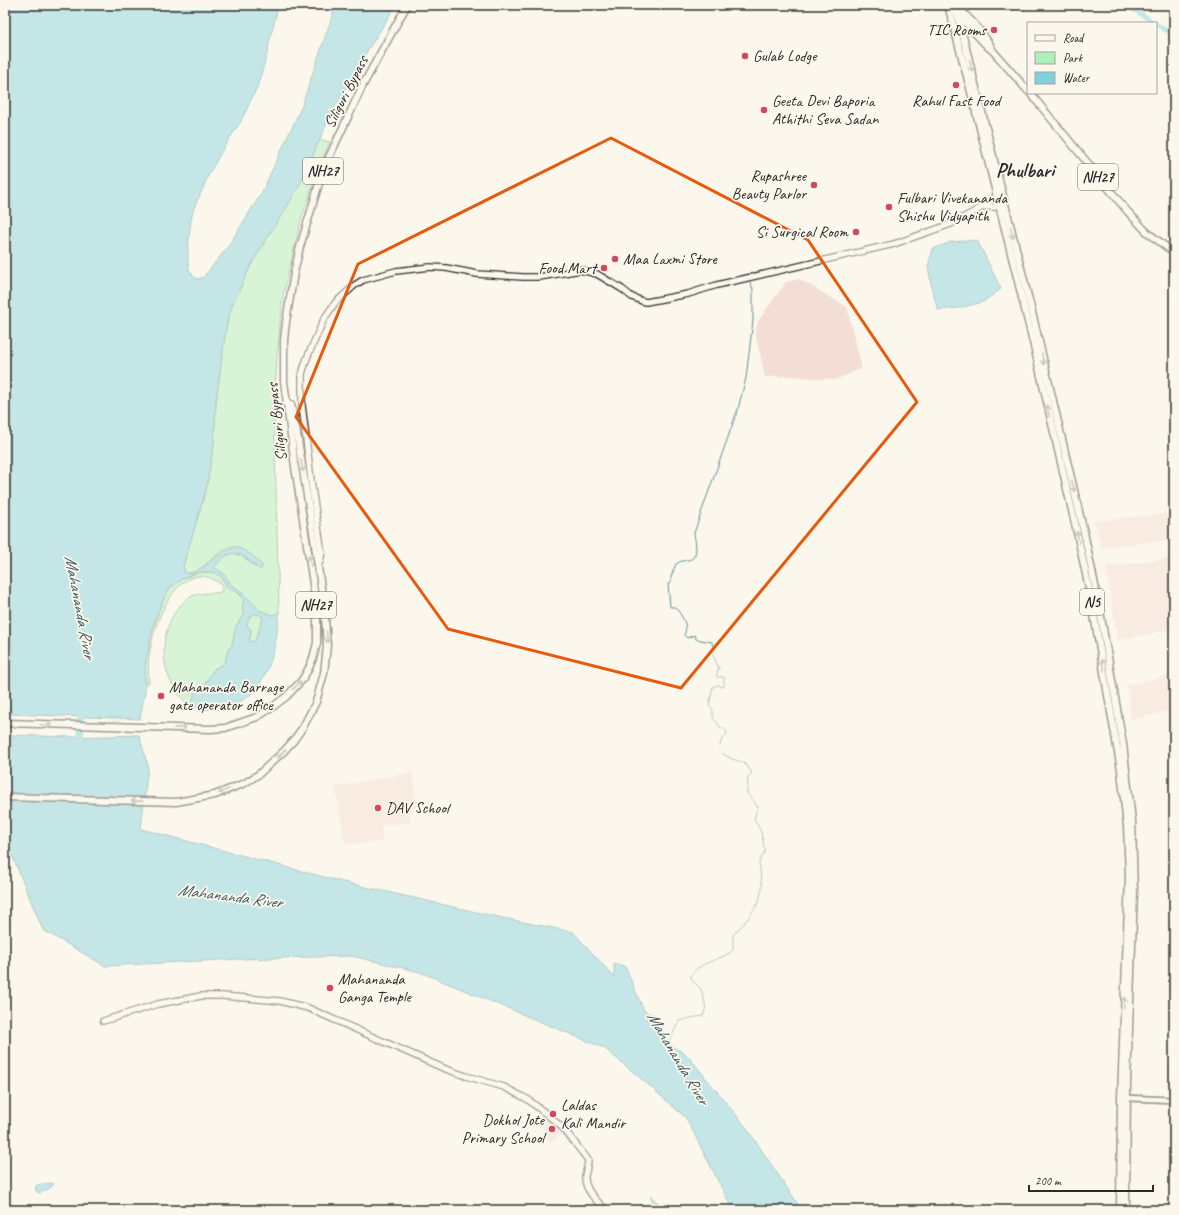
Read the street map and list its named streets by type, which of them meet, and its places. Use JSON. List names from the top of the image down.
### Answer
{
  "streets": {
    "highway": ["Siliguri Bypass", "NH27", "N5"]
  },
  "crossings": [
    ["Siliguri Bypass", "NH27"],
    ["NH27", "N5"]
  ],
  "districts": ["Phulbari"],
  "water": ["Mahananda River"],
  "places": [
    "TIC Rooms",
    "Gulab Lodge",
    "Rahul Fast Food",
    "Geeta Devi Baporia Athithi Seva Sadan",
    "Rupashree Beauty Parlor",
    "Fulbari Vivekananda Shishu Vidyapith",
    "Si Surgical Room",
    "Maa Laxmi Store",
    "Food Mart",
    "Mahananda Barrage gate operator office",
    "DAV School",
    "Mahananda Ganga Temple",
    "Laldas Kali Mandir",
    "Dokhol Jote Primary School"
  ],
  "legend": ["Road", "Park", "Water"],
  "scale_bar": "200 m"
}
